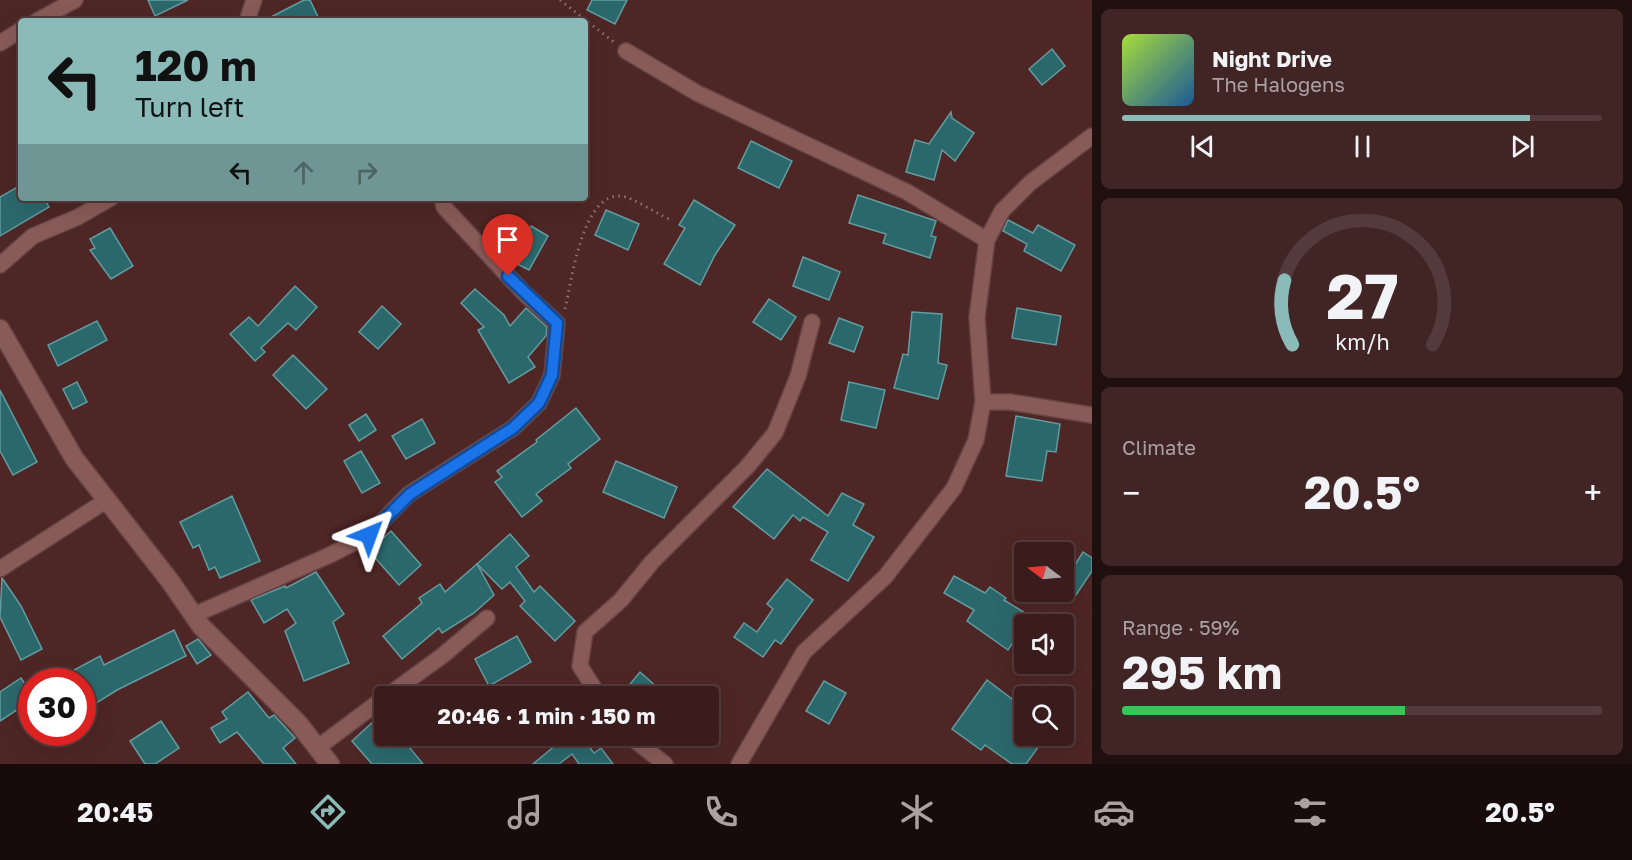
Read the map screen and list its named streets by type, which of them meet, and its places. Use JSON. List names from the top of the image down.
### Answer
{
  "north": "left",
  "page": {
    "turn": ["120 m", "Turn left"],
    "song": ["Night Drive", "The Halogens"],
    "tile": [
      "Climate",
      ["Range · 59%", "295 km"]
    ],
    "heat": ["−", "20.5°", "+"],
    "limit": "30",
    "trip": "20:46 · 1 min · 150 m",
    "tabs": ["20:45", "20.5°"],
    "gauge": ["27", "km/h"]
  }
}
